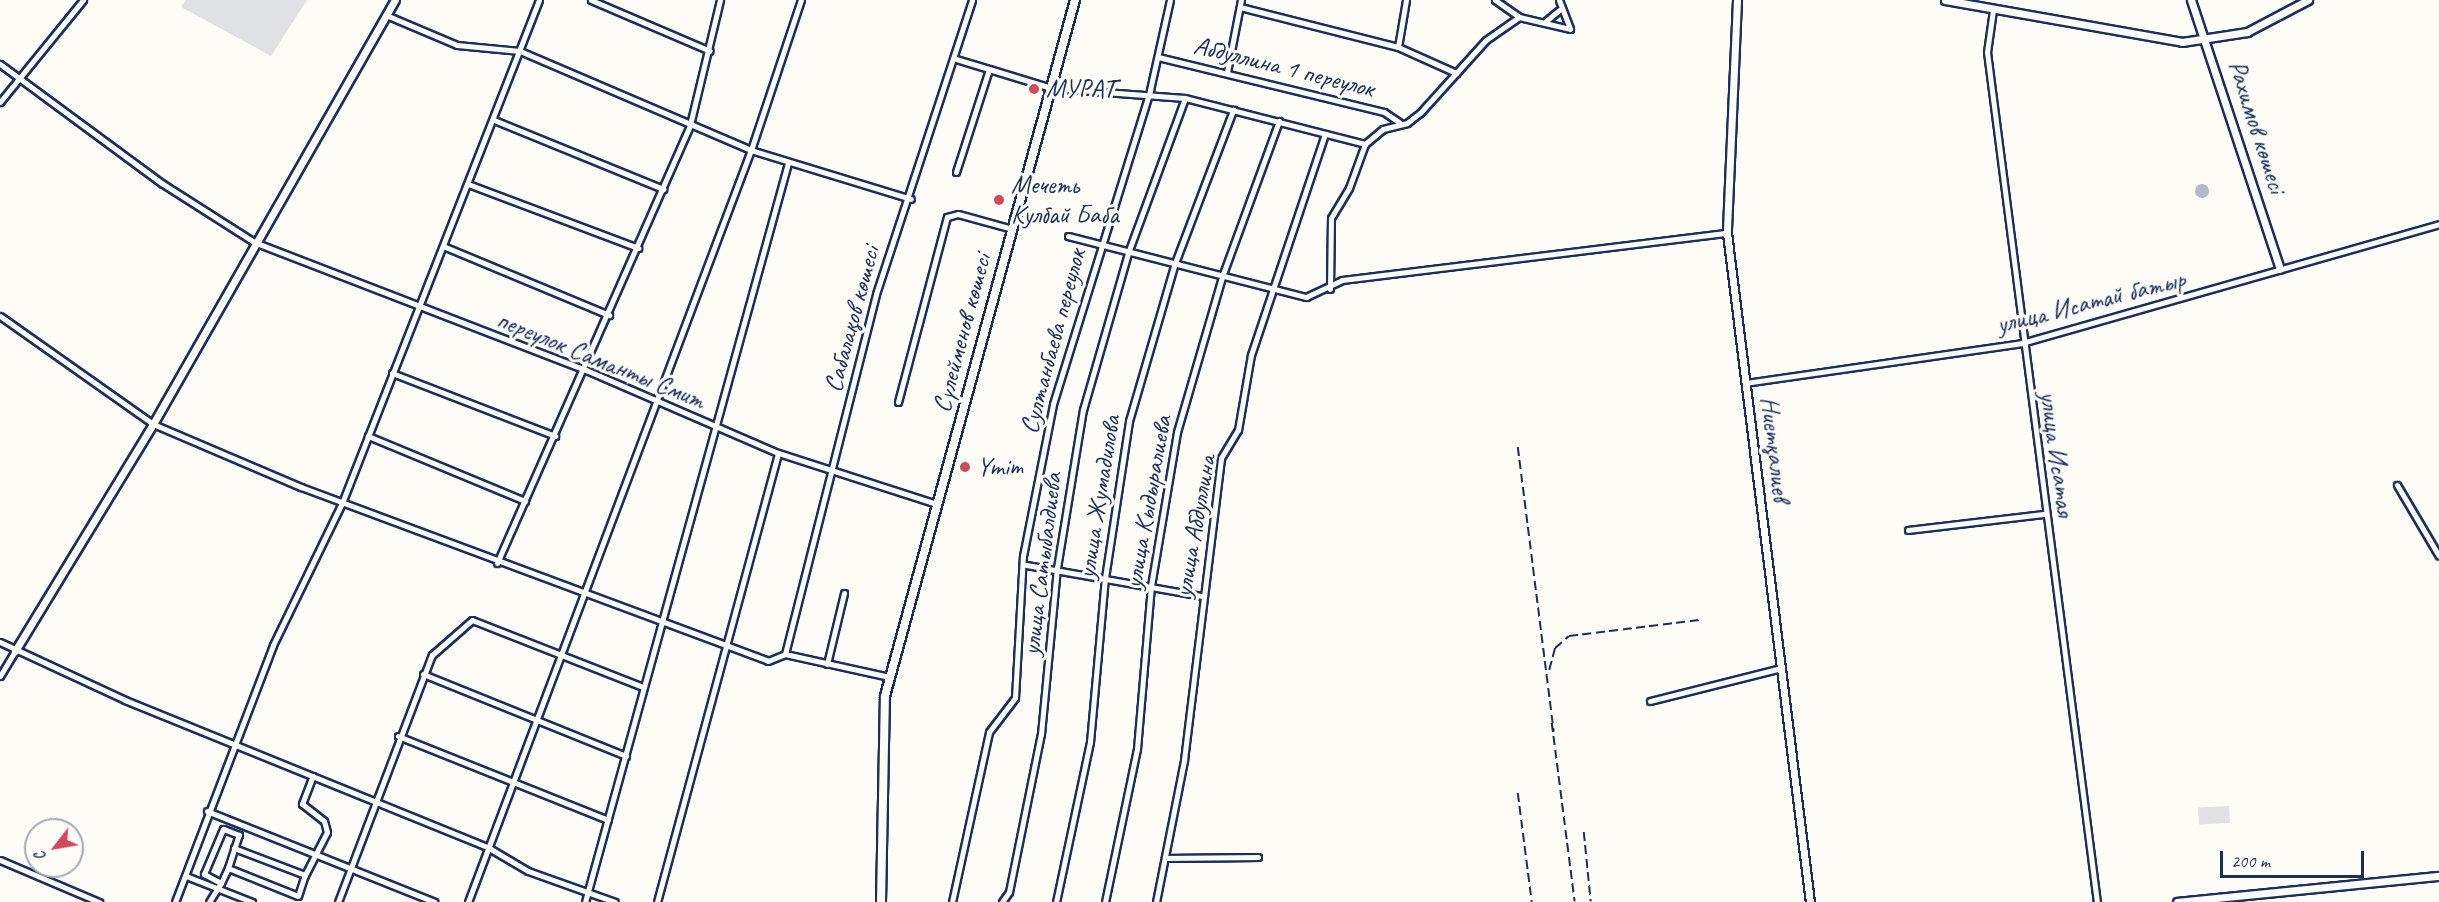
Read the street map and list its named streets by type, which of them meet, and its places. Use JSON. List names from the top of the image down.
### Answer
{
  "streets": {
    "main road": ["Сүлейменов көшесі"],
    "street": [
      "Абдуллина 1 переулок",
      "Рахимов көшесі",
      "улица Исатай батыр",
      "Сабалақов көшесі",
      "Султанбаева переулок",
      "переулок Саманты Смит",
      "Ниетқалиев",
      "улица Исатая",
      "улица Жумадилова",
      "улица Кыдыралиева",
      "улица Абдуллина",
      "улица Сатыбалдиева"
    ]
  },
  "crossings": [
    ["Абдуллина 1 переулок", "Султанбаева переулок"],
    ["Рахимов көшесі", "улица Исатай батыр"],
    ["улица Исатай батыр", "Ниетқалиев"],
    ["улица Исатай батыр", "улица Исатая"],
    ["Сабалақов көшесі", "переулок Саманты Смит"],
    ["Сүлейменов көшесі", "переулок Саманты Смит"]
  ],
  "places": ["МУРАТ", "Мечеть Кулбай Баба", "Ymiт"],
  "scale_bar": "200 m",
  "north": "bottom left"
}
